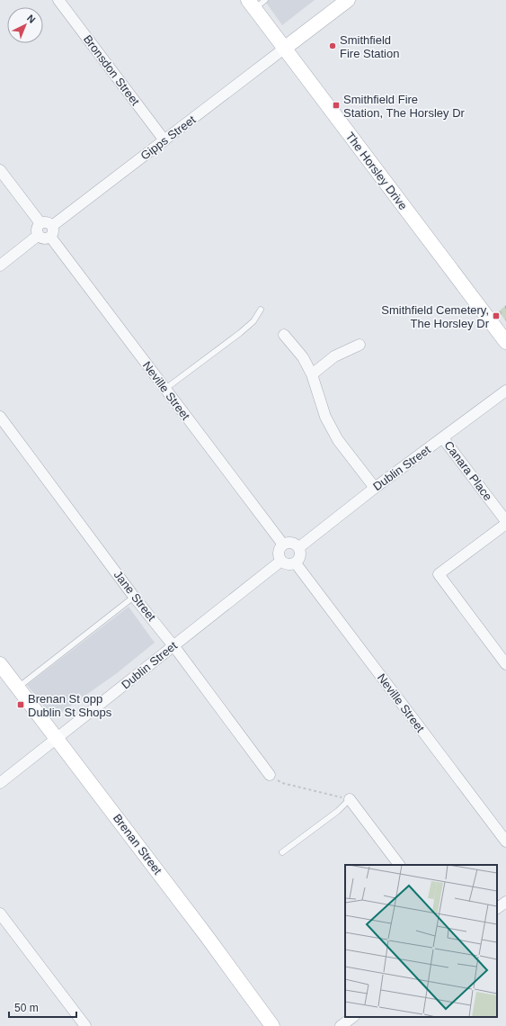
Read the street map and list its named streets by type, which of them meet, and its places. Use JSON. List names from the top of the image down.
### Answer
{
  "streets": {
    "main road": ["The Horsley Drive", "Brenan Street"],
    "street": [
      "Bronsdon Street",
      "Gipps Street",
      "Neville Street",
      "Dublin Street",
      "Canara Place",
      "Jane Street"
    ]
  },
  "crossings": [
    ["Bronsdon Street", "Gipps Street"],
    ["Gipps Street", "The Horsley Drive"],
    ["Gipps Street", "Neville Street"],
    ["Neville Street", "Dublin Street"],
    ["Dublin Street", "Canara Place"],
    ["Dublin Street", "Jane Street"],
    ["Dublin Street", "Brenan Street"]
  ],
  "places": {
    "other": ["Smithfield Fire Station"],
    "transit": ["Smithfield Fire Station, The Horsley Dr", "Smithfield Cemetery, The Horsley Dr", "Brenan St opp Dublin St Shops"]
  },
  "scale_bar": "50 m",
  "north": "top right"
}
